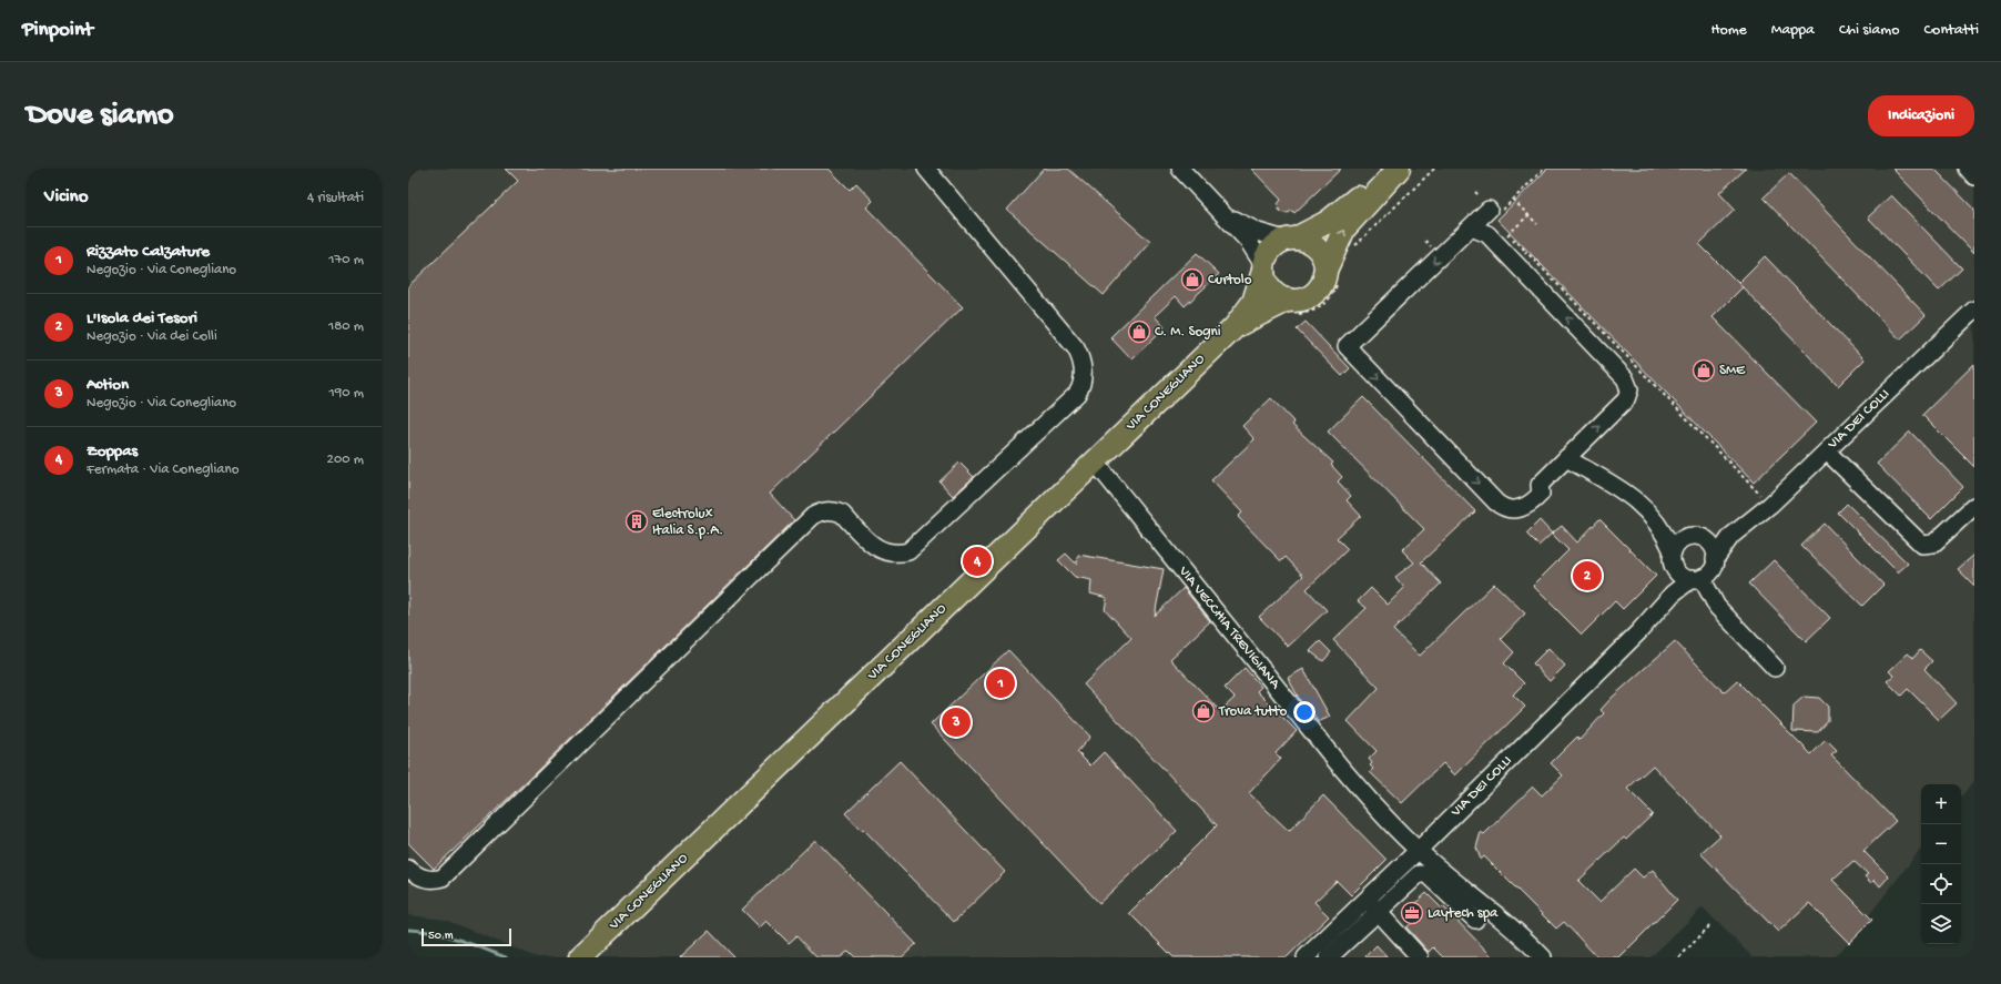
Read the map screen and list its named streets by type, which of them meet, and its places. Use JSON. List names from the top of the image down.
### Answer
{
  "streets": {
    "main road": ["VIA CONEGLIANO"],
    "street": ["VIA DEI COLLI", "VIA VECCHIA TREVIGIANA"]
  },
  "crossings": [
    ["VIA CONEGLIANO", "VIA VECCHIA TREVIGIANA"],
    ["VIA DEI COLLI", "VIA VECCHIA TREVIGIANA"]
  ],
  "places": {
    "shop": [
      "Curtolo",
      "C. M. Sogni",
      "SME",
      "Trova tutto"
    ],
    "building": ["Electrolux Italia S.p.A."],
    "office": ["Laytech spa"]
  },
  "scale_bar": "50 m",
  "page": {
    "header": "Pinpoint",
    "nav": [
      "Home",
      "Mappa",
      "Chi siamo",
      "Contatti"
    ],
    "buttons": "Indicazioni",
    "title": "Dove siamo",
    "heading": ["Vicino", "4 risultati"],
    "list": [
      {
        "mark": "1",
        "name": "Rizzato Calzature",
        "note": "Negozio · Via Conegliano",
        "value": "170 m"
      },
      {
        "mark": "2",
        "name": "L'Isola dei Tesori",
        "note": "Negozio · Via dei Colli",
        "value": "180 m"
      },
      {
        "mark": "3",
        "name": "Action",
        "note": "Negozio · Via Conegliano",
        "value": "190 m"
      },
      {
        "mark": "4",
        "name": "Zoppas",
        "note": "Fermata · Via Conegliano",
        "value": "200 m"
      }
    ],
    "pins": [
      "4",
      "2",
      "1",
      "3"
    ],
    "map_buttons": ["+", "−"],
    "scale": "50 m"
  }
}
